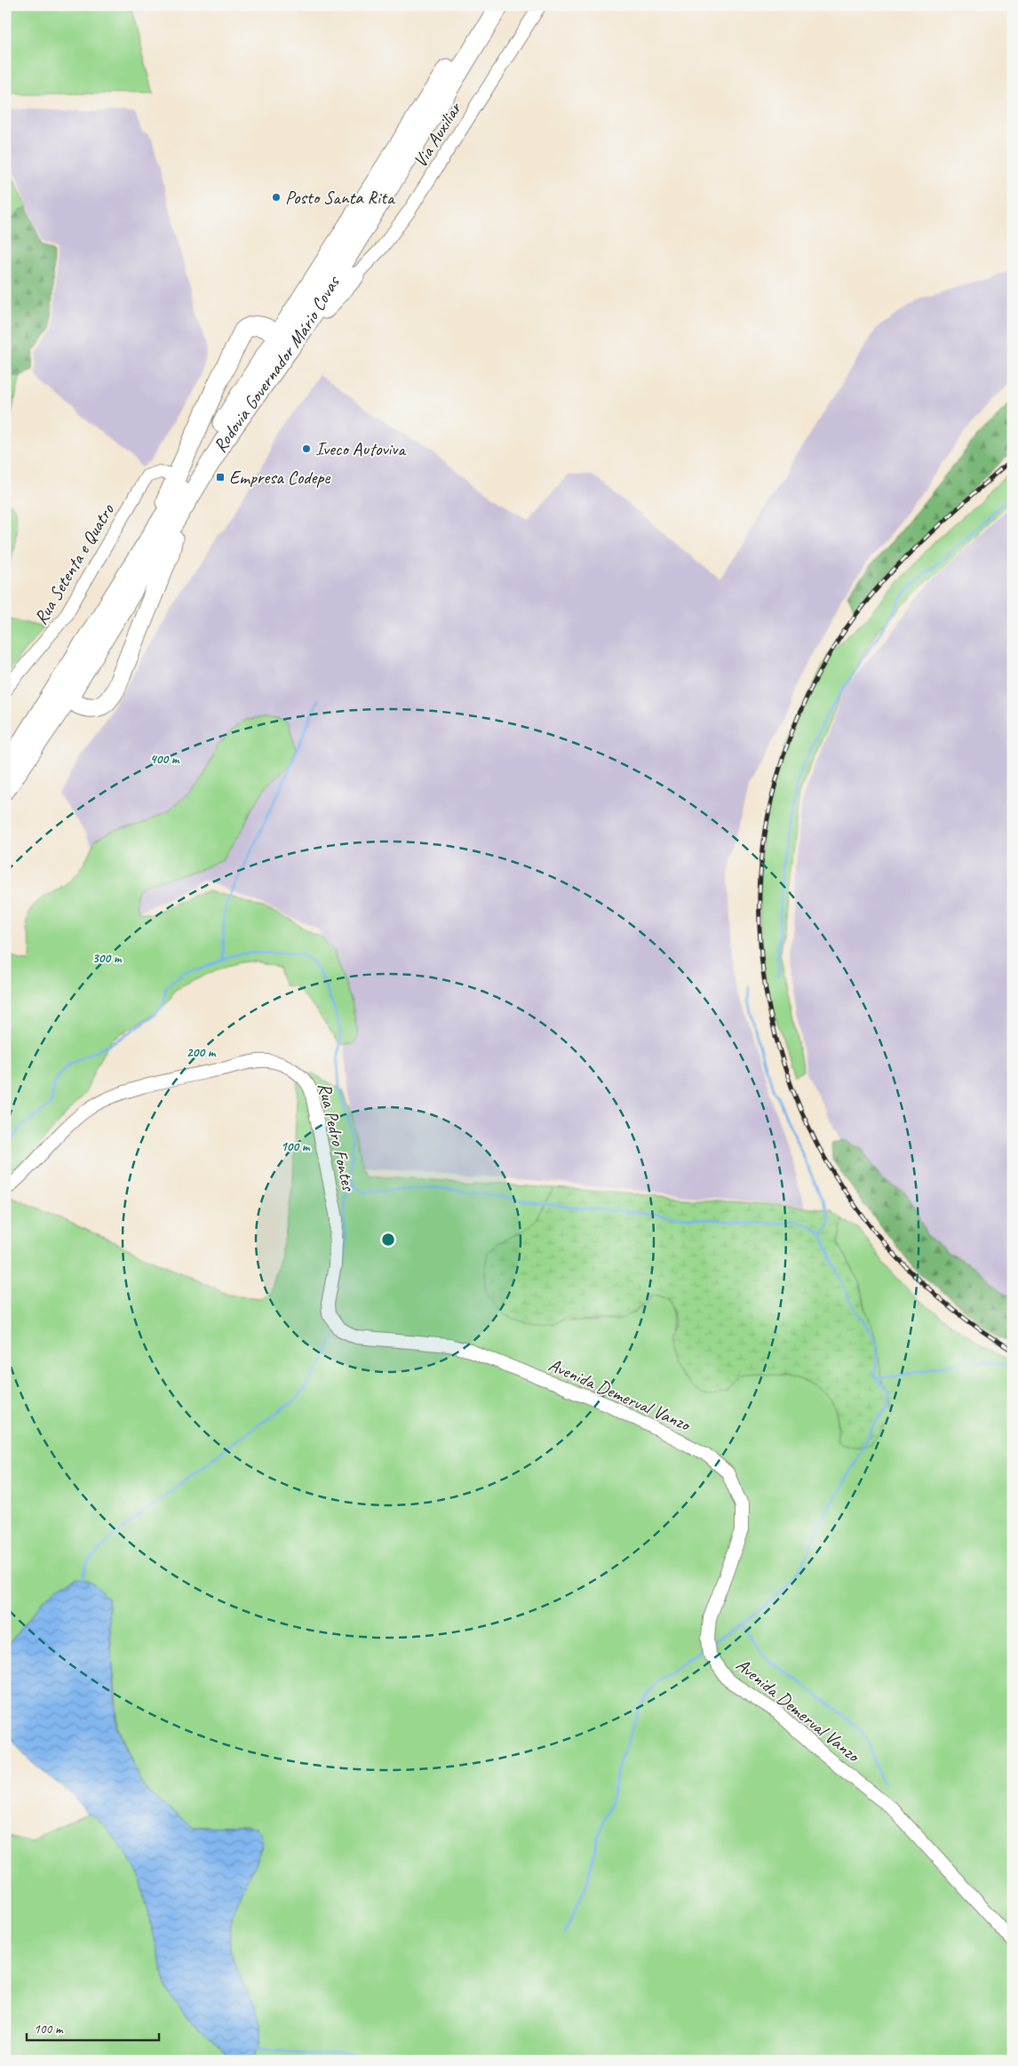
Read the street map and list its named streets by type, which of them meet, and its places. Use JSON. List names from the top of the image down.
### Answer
{
  "streets": {
    "highway": ["Rodovia Governador Mário Covas"],
    "street": [
      "Via Auxiliar",
      "Rua Setenta e Quatro",
      "Rua Pedro Fontes",
      "Avenida Demerval Vanzo"
    ]
  },
  "crossings": [
    ["Via Auxiliar", "Rodovia Governador Mário Covas"],
    ["Rua Pedro Fontes", "Avenida Demerval Vanzo"]
  ],
  "places": {
    "other": ["Posto Santa Rita", "Iveco Autoviva"],
    "transit": ["Empresa Codepe"]
  },
  "scale_bar": "100 m",
  "rings": [
    "400 m",
    "300 m",
    "200 m",
    "100 m"
  ]
}
